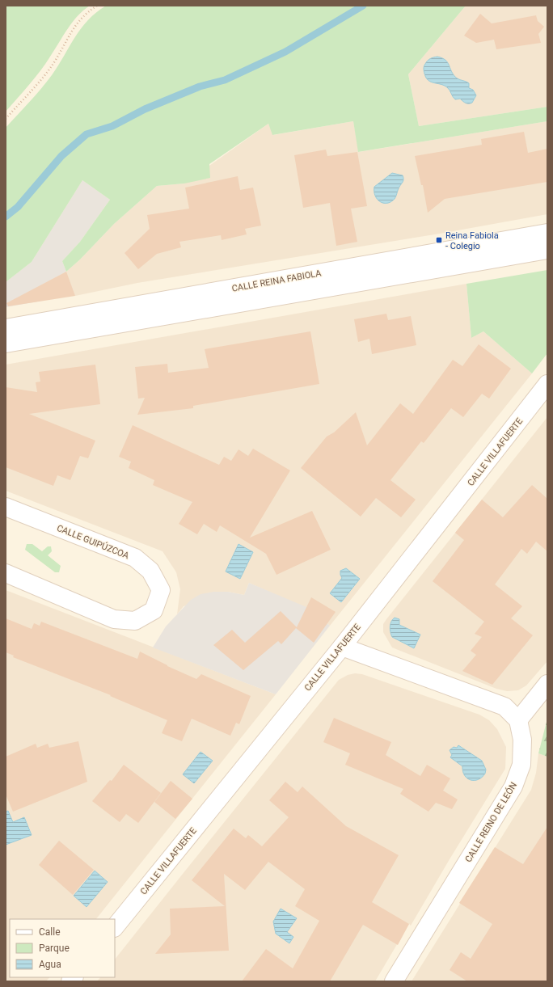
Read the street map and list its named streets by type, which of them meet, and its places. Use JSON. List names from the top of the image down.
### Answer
{
  "streets": {
    "street": [
      "CALLE REINA FABIOLA",
      "CALLE VILLAFUERTE",
      "CALLE GUIPÚZCOA",
      "CALLE REINO DE LEÓN"
    ]
  },
  "places": {
    "transit": ["Reina Fabiola - Colegio"]
  },
  "legend": ["Calle", "Parque", "Agua"]
}
